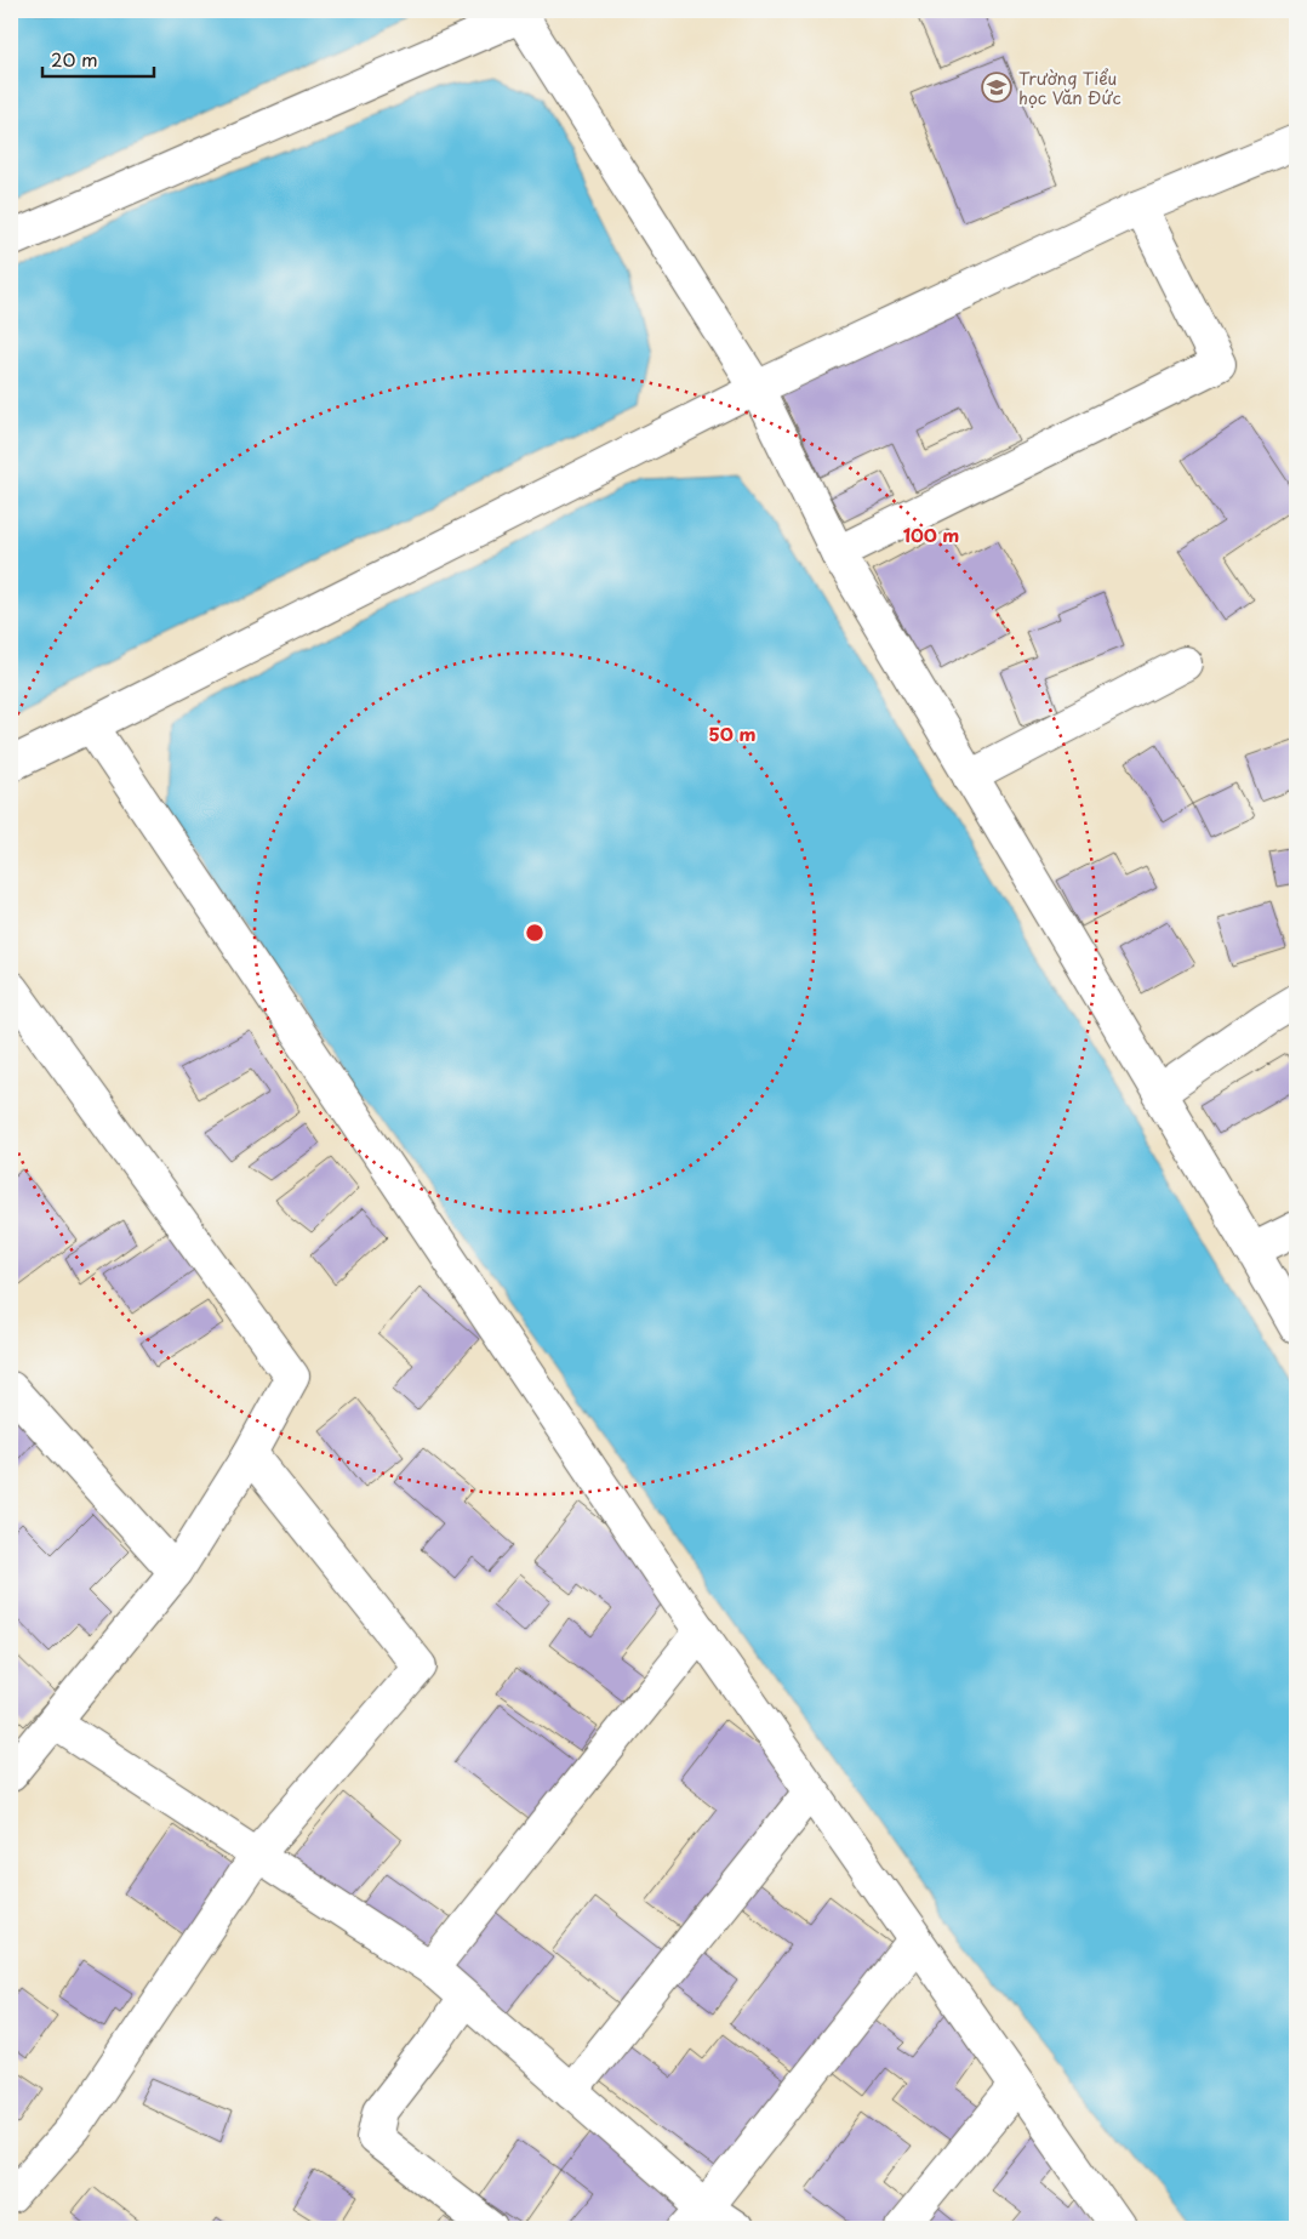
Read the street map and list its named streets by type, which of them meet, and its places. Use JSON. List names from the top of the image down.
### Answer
{
  "places": {
    "school or university": ["Trường Tiểu học Văn Đức"]
  },
  "scale_bar": "20 m",
  "rings": ["100 m", "50 m"]
}
